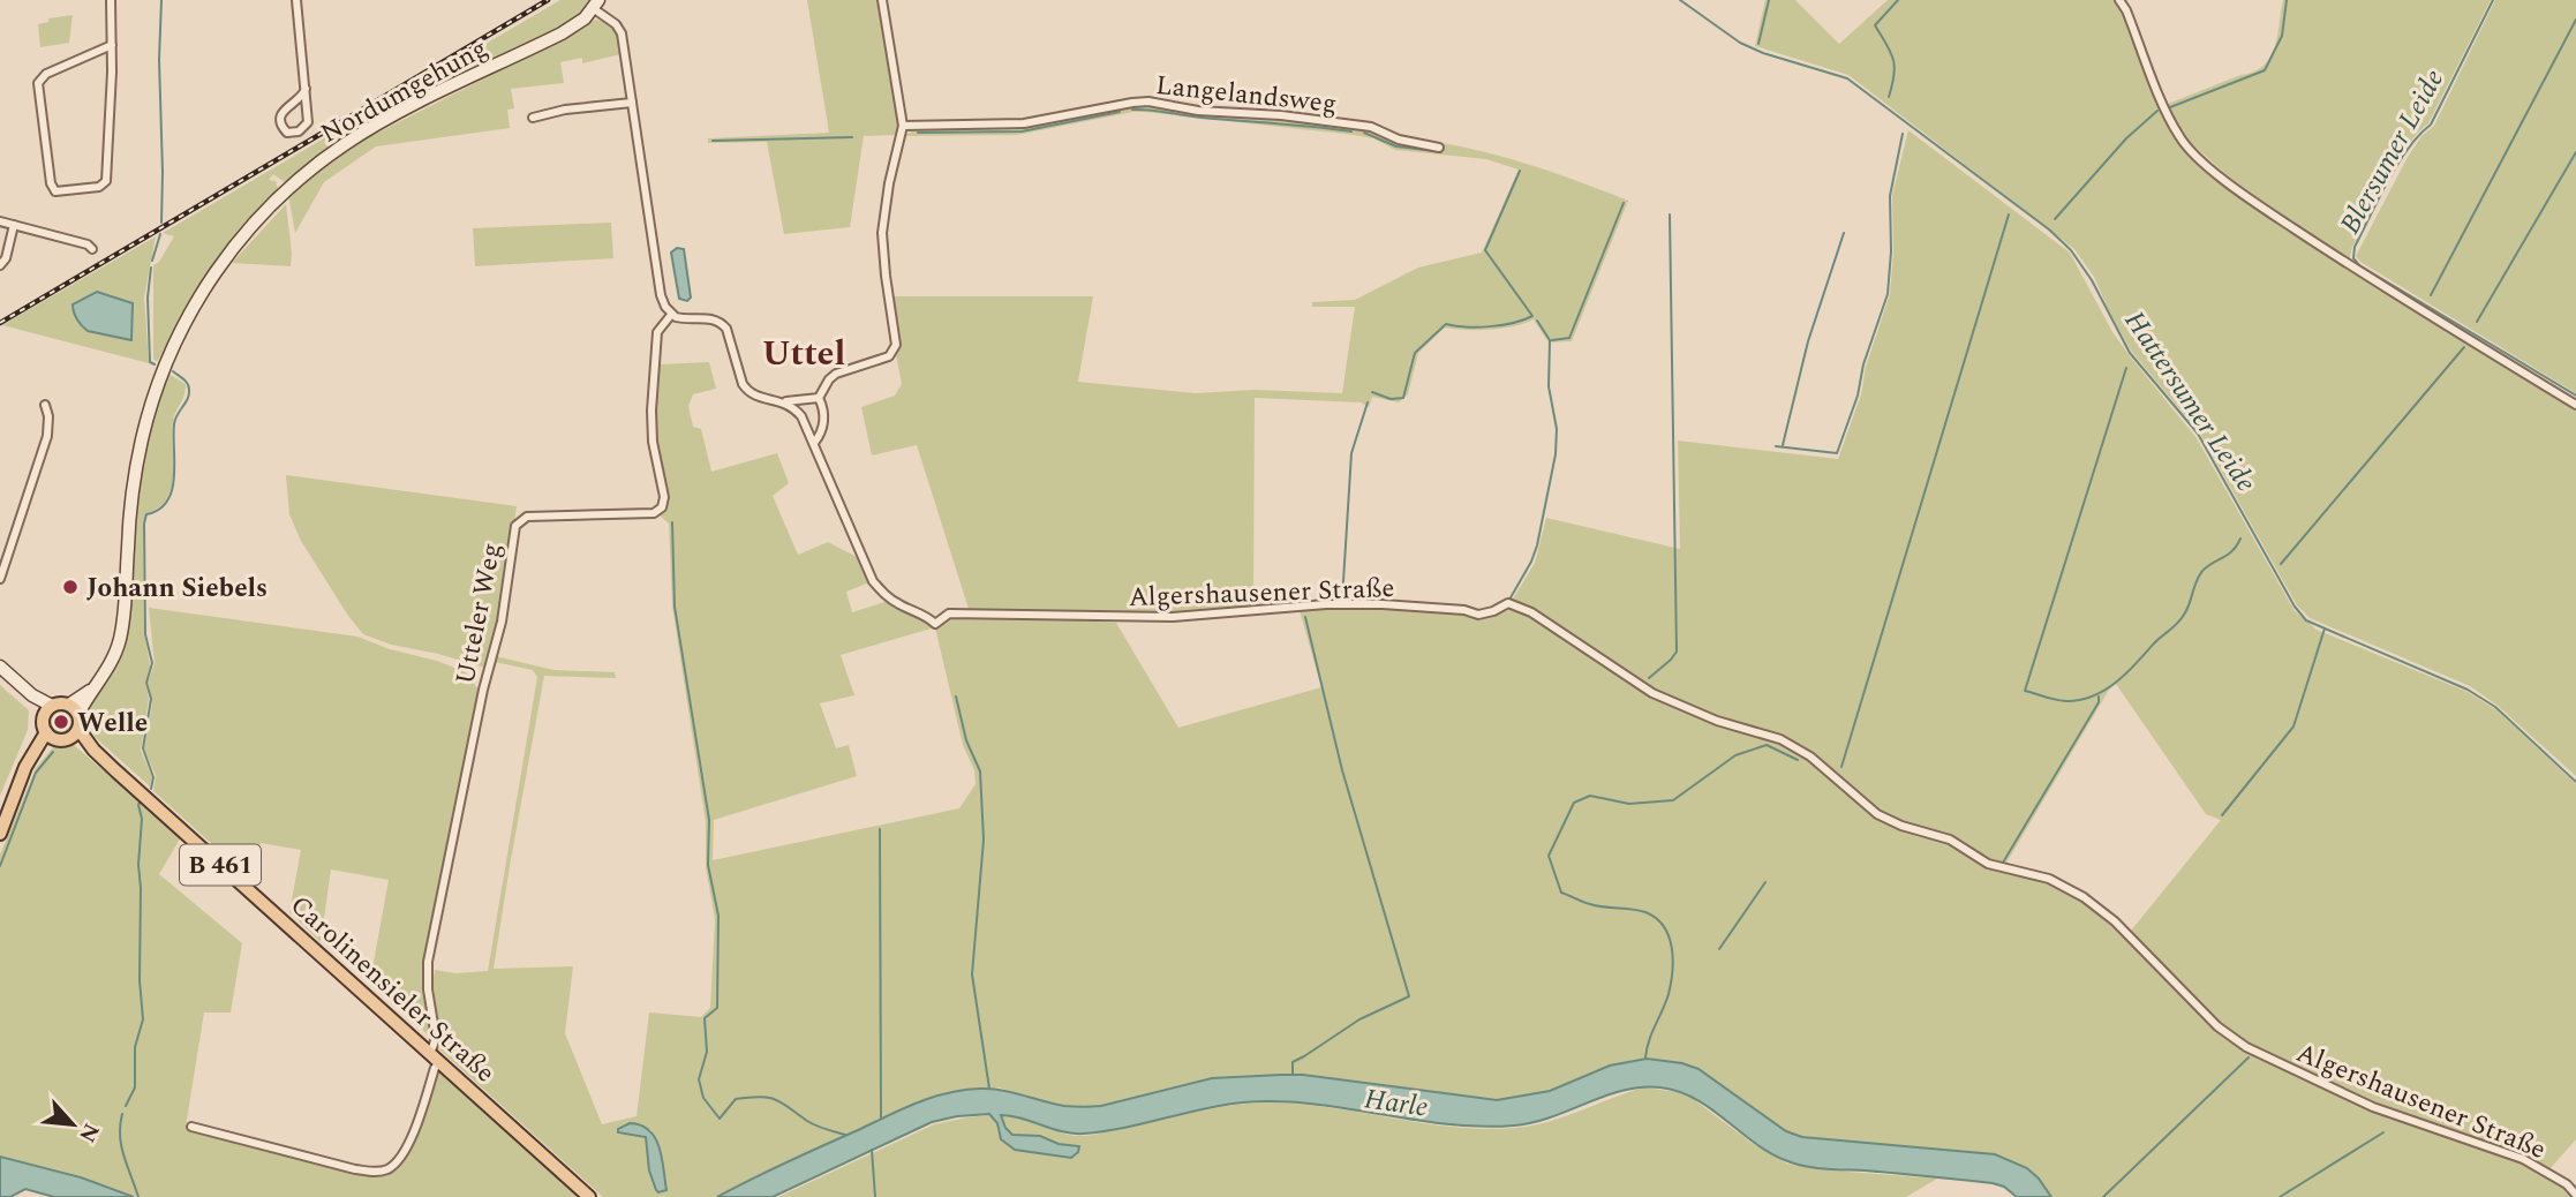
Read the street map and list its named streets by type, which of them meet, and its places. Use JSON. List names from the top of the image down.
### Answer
{
  "streets": {
    "main road": ["Nordumgehung", "B 461", "Carolinensieler Straße"],
    "street": ["Langelandsweg", "Algershausener Straße", "Utteler Weg"]
  },
  "crossings": [
    ["Nordumgehung", "Carolinensieler Straße"],
    ["Algershausener Straße", "Utteler Weg"],
    ["Utteler Weg", "Carolinensieler Straße"]
  ],
  "districts": ["Uttel"],
  "water": ["Blersumer Leide", "Hattersumer Leide", "Harle"],
  "places": ["Johann Siebels", "Welle"],
  "north": "bottom right"
}
